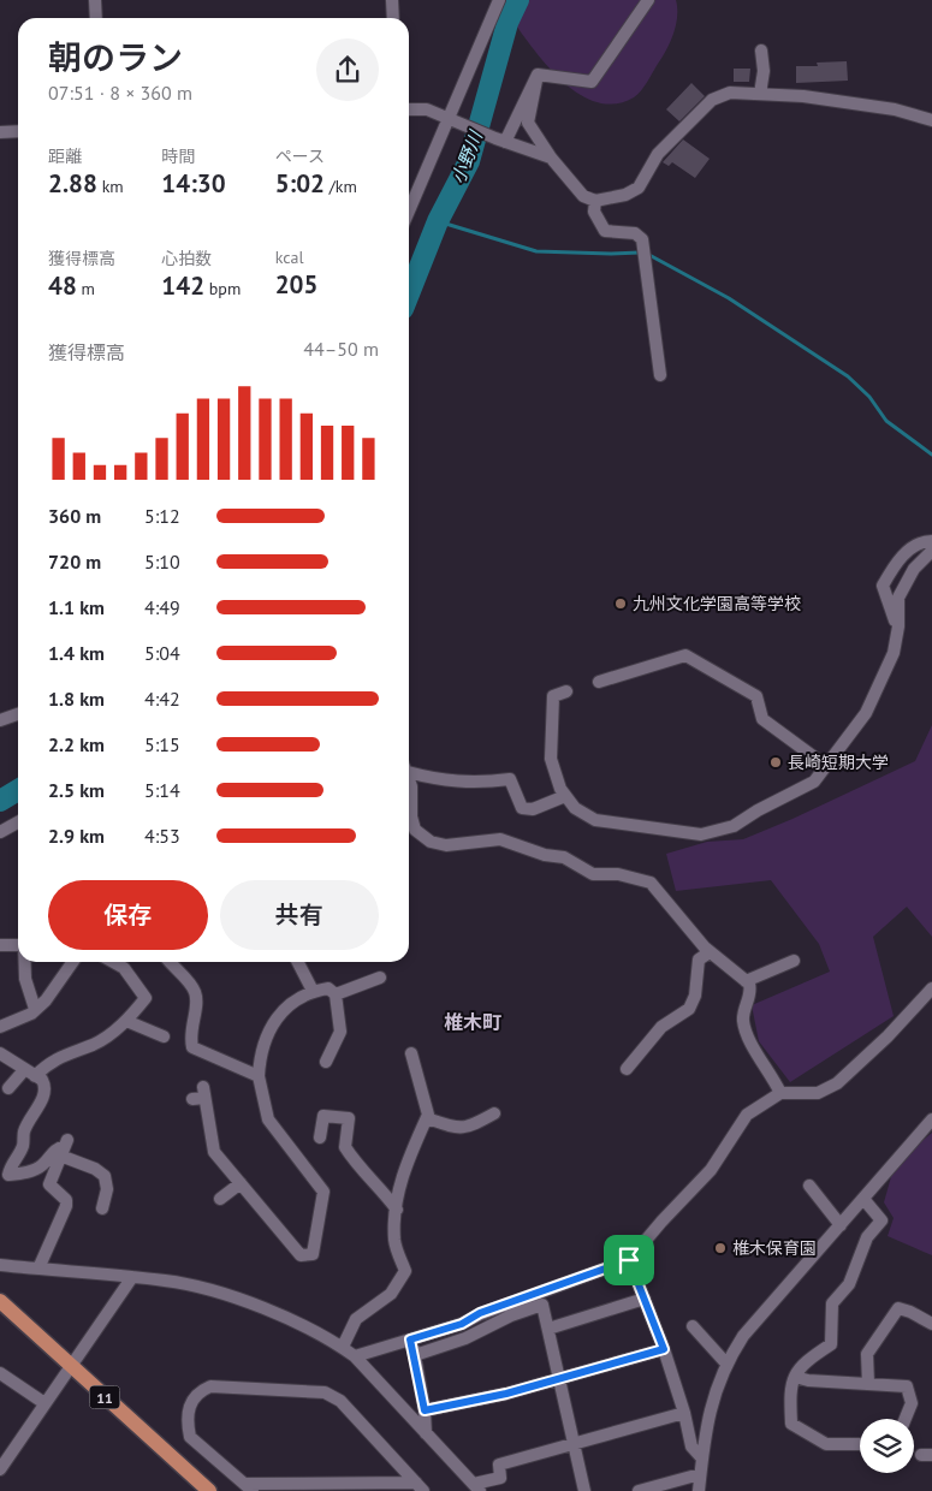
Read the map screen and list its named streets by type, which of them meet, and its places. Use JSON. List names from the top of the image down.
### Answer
{
  "streets": {
    "main road": ["11"]
  },
  "districts": ["椎木町"],
  "water": ["小野川"],
  "places": ["九州文化学園高等学校", "長崎短期大学", "椎木保育園"],
  "page": {
    "heading": ["朝のラン", "07:51 · 8 × 360 m"],
    "stats": [
      ["距離", "2.88 km"],
      ["時間", "14:30"],
      ["ペース", "5:02 /km"],
      ["獲得標高", "48 m"],
      ["心拍数", "142 bpm"],
      ["kcal", "205"]
    ],
    "chart": ["獲得標高", "44–50 m"],
    "list": [
      {
        "name": "360 m",
        "note": "5:12"
      },
      {
        "name": "720 m",
        "note": "5:10"
      },
      {
        "name": "1.1 km",
        "note": "4:49"
      },
      {
        "name": "1.4 km",
        "note": "5:04"
      },
      {
        "name": "1.8 km",
        "note": "4:42"
      },
      {
        "name": "2.2 km",
        "note": "5:15"
      },
      {
        "name": "2.5 km",
        "note": "5:14"
      },
      {
        "name": "2.9 km",
        "note": "4:53"
      }
    ],
    "buttons": ["保存", "共有"]
  }
}
